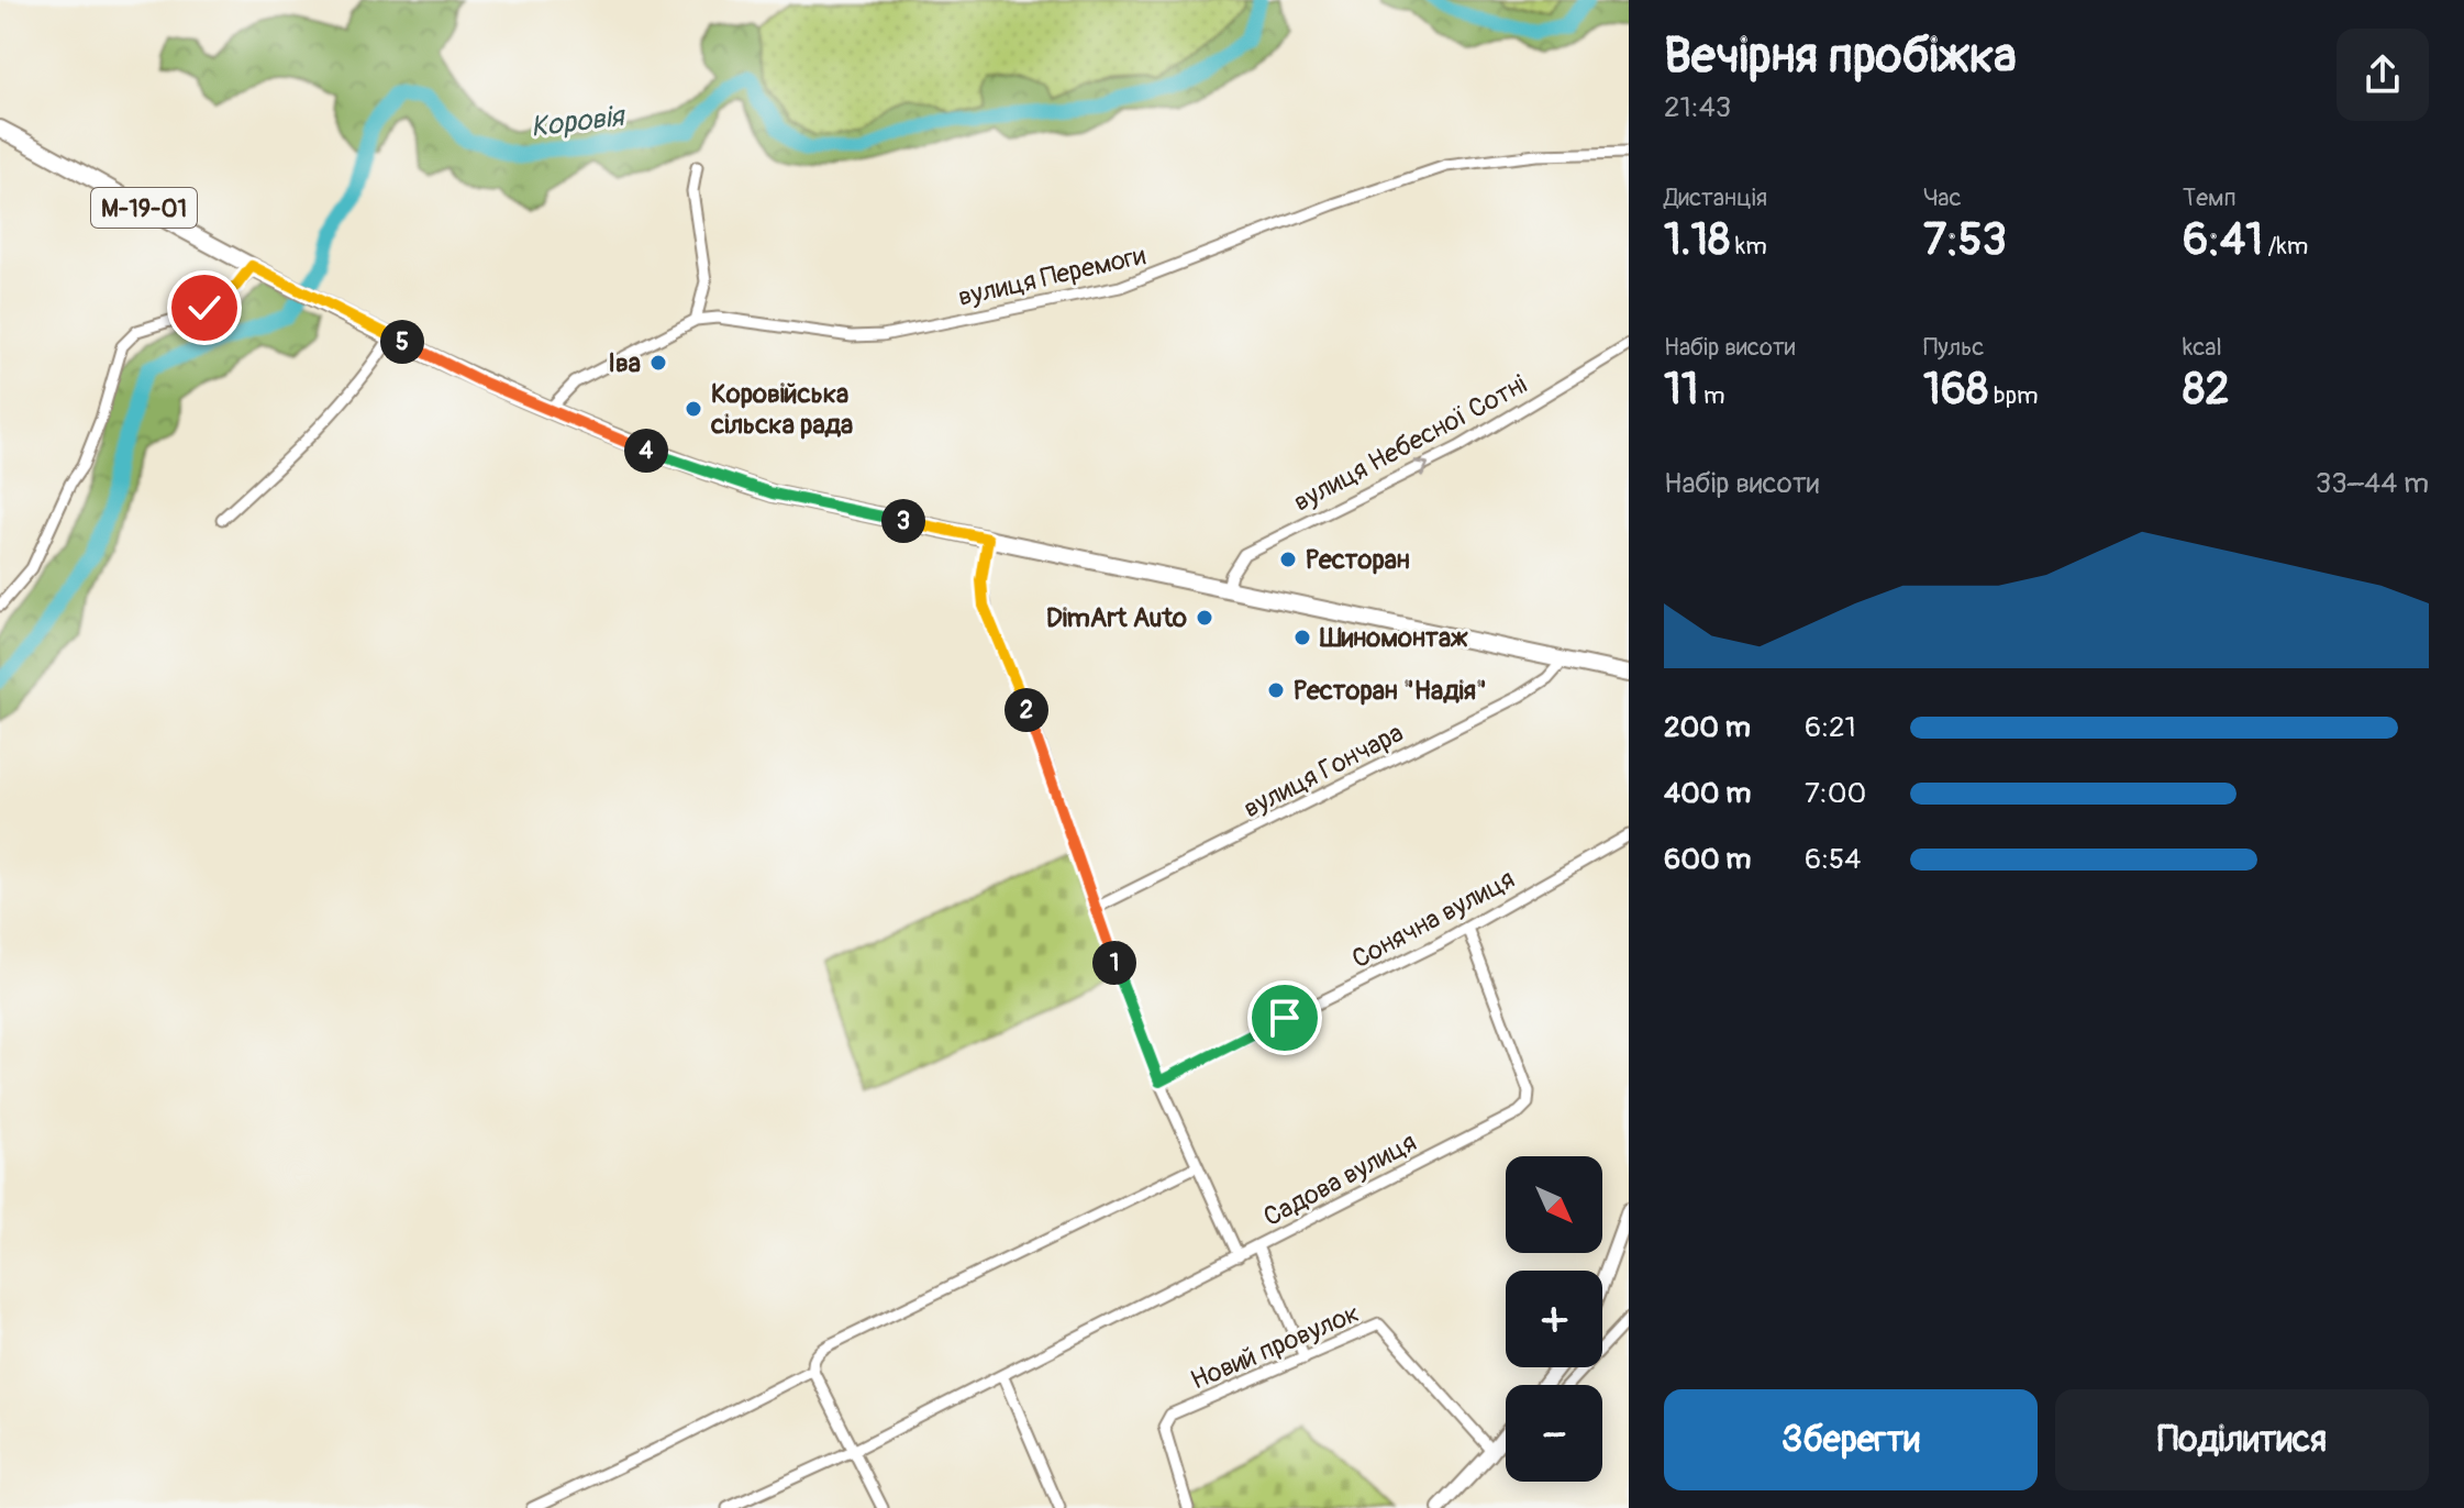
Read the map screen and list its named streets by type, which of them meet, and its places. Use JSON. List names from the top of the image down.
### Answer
{
  "streets": {
    "main road": ["М-19-01"],
    "street": [
      "вулиця Перемоги",
      "вулиця Небесної Сотні",
      "вулиця Гончара",
      "Сонячна вулиця",
      "Садова вулиця",
      "Новий провулок"
    ]
  },
  "crossings": [
    ["М-19-01", "вулиця Перемоги"],
    ["М-19-01", "вулиця Небесної Сотні"],
    ["М-19-01", "вулиця Гончара"],
    ["Сонячна вулиця", "Садова вулиця"]
  ],
  "one_way": ["вулиця Небесної Сотні"],
  "water": ["Коровія"],
  "places": [
    "Іва",
    "Коровійська сільска рада",
    "Ресторан",
    "DimArt Auto",
    "Шиномонтаж",
    "Ресторан \"Надія\""
  ],
  "north": "bottom right",
  "page": {
    "heading": ["Вечірня пробіжка", "21:43"],
    "stats": [
      ["Дистанція", "1.18 km"],
      ["Час", "7:53"],
      ["Темп", "6:41 /km"],
      ["Набір висоти", "11 m"],
      ["Пульс", "168 bpm"],
      ["kcal", "82"]
    ],
    "pins": [
      "5",
      "4",
      "3",
      "2",
      "1"
    ],
    "chart": ["Набір висоти", "33–44 m"],
    "list": [
      {
        "name": "200 m",
        "note": "6:21"
      },
      {
        "name": "400 m",
        "note": "7:00"
      },
      {
        "name": "600 m",
        "note": "6:54"
      }
    ],
    "map_buttons": ["+", "−"],
    "buttons": ["Зберегти", "Поділитися"]
  }
}
